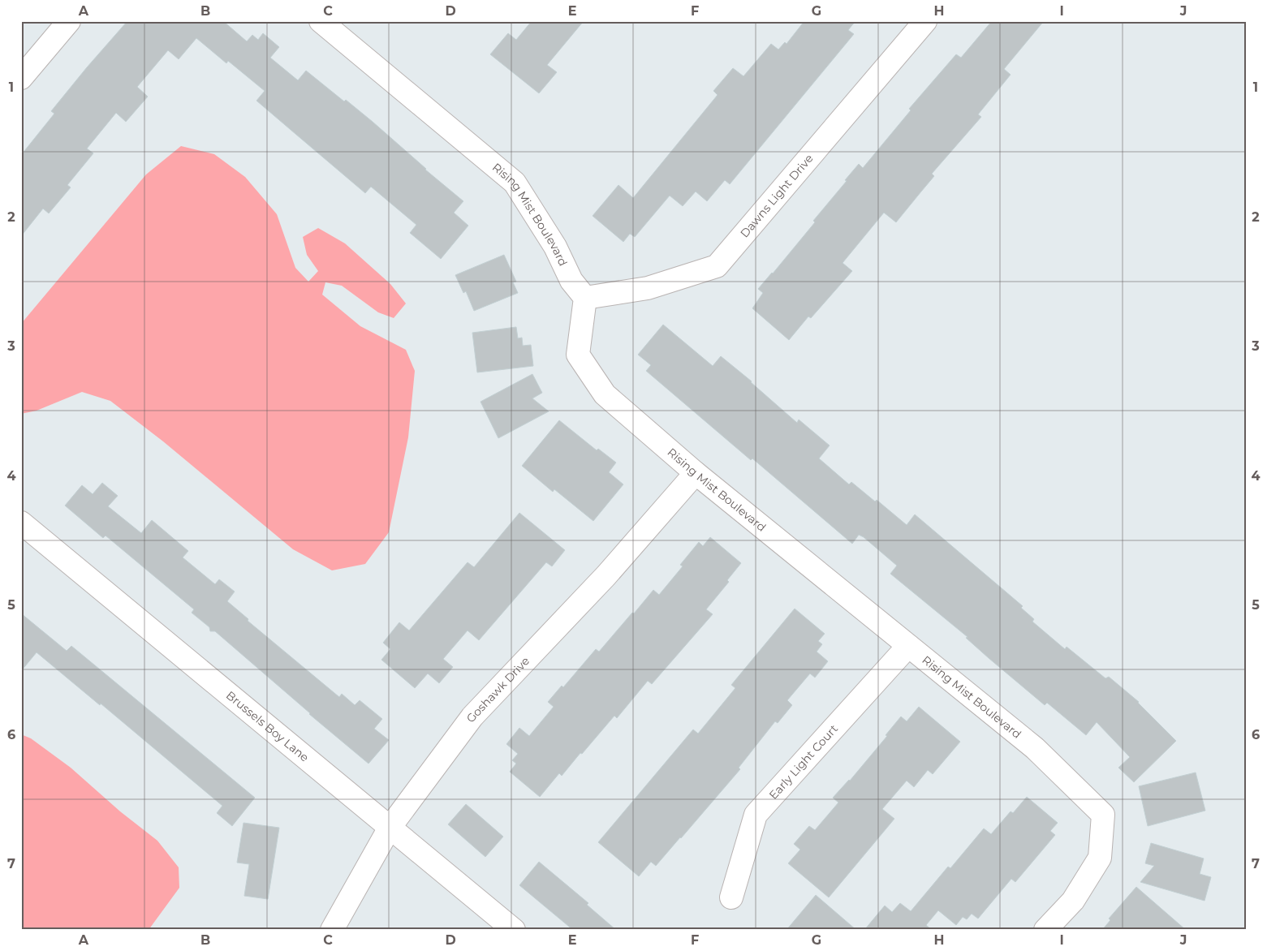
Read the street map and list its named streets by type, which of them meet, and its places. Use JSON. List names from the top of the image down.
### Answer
{
  "streets": {
    "street": [
      "Dawns Light Drive",
      "Rising Mist Boulevard",
      "Goshawk Drive",
      "Brussels Boy Lane",
      "Early Light Court"
    ]
  },
  "crossings": [
    ["Dawns Light Drive", "Rising Mist Boulevard"],
    ["Rising Mist Boulevard", "Goshawk Drive"],
    ["Rising Mist Boulevard", "Early Light Court"],
    ["Goshawk Drive", "Brussels Boy Lane"]
  ],
  "grid": {
    "columns": [
      "A",
      "B",
      "C",
      "D",
      "E",
      "F",
      "G",
      "H",
      "I",
      "J"
    ],
    "rows": [
      "1",
      "2",
      "3",
      "4",
      "5",
      "6",
      "7"
    ]
  }
}
